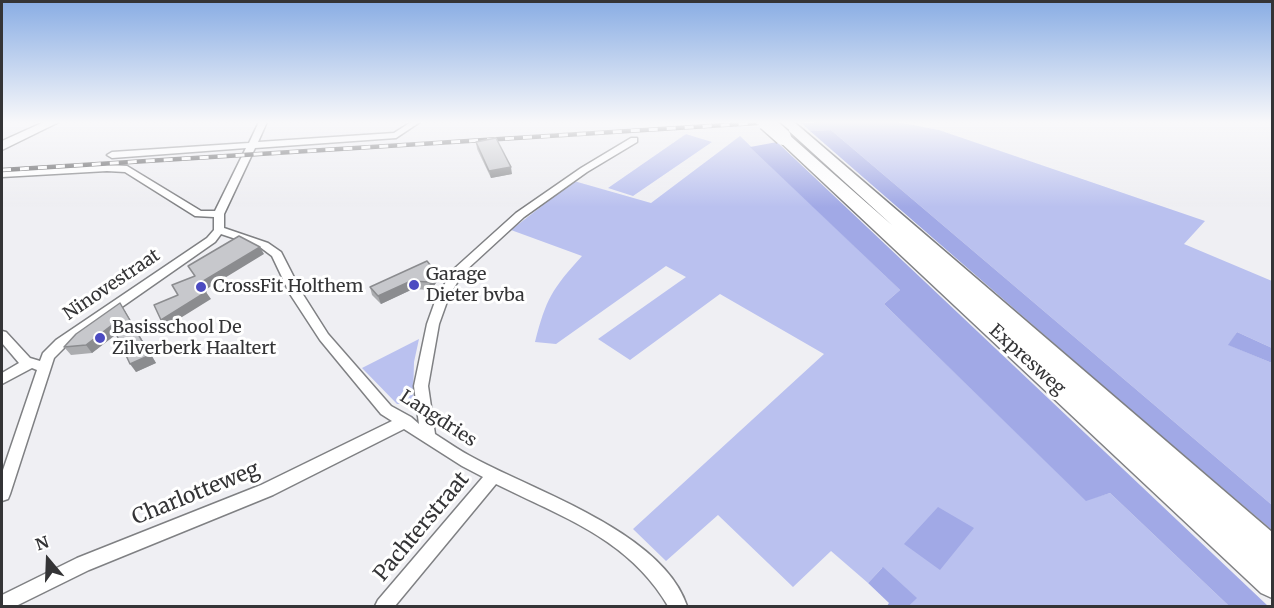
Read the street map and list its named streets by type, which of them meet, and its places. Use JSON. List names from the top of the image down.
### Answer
{
  "streets": {
    "highway": ["Expresweg"],
    "street": [
      "Ninovestraat",
      "Langdries",
      "Charlotteweg",
      "Pachterstraat"
    ]
  },
  "crossings": [
    ["Ninovestraat", "Langdries"],
    ["Langdries", "Charlotteweg"],
    ["Langdries", "Pachterstraat"]
  ],
  "places": ["Garage Dieter bvba", "CrossFit Holthem", "Basisschool De Zilverberk Haaltert"],
  "north": "top"
}
